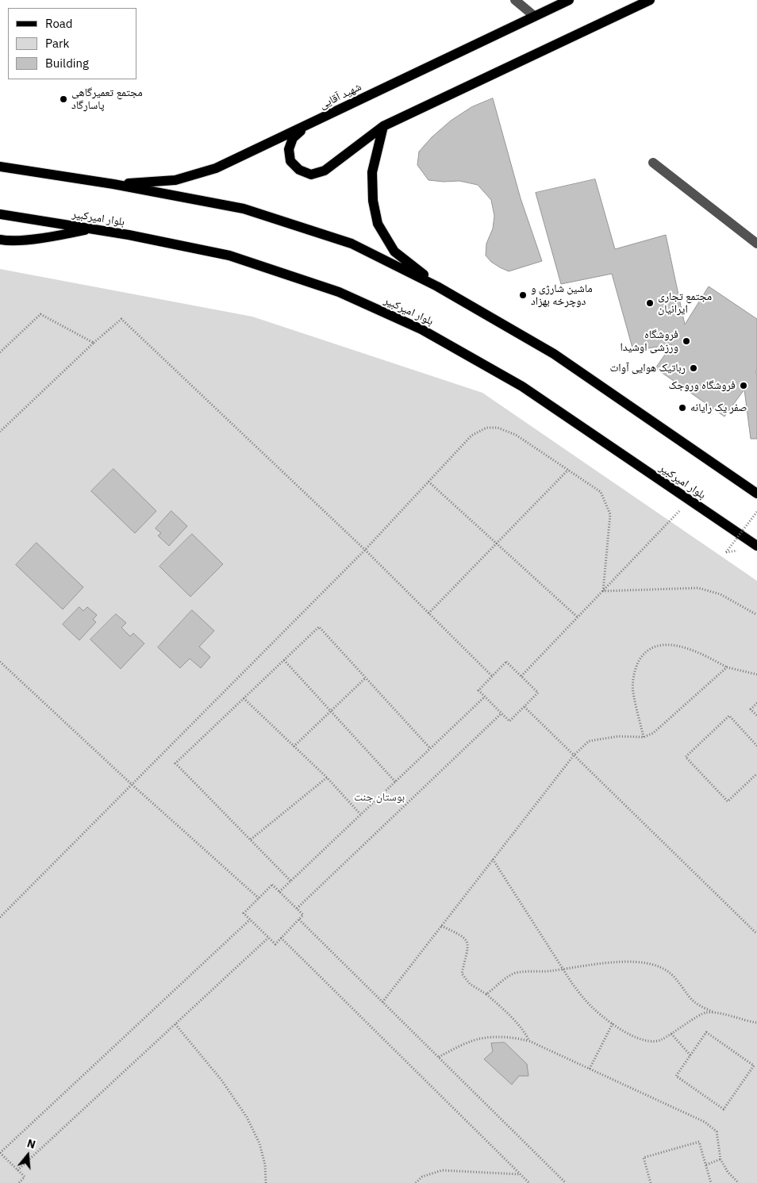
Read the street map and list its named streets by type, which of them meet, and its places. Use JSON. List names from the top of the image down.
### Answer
{
  "streets": {
    "main road": ["شهید آقایی", "بلوار امیرکبیر"]
  },
  "parks": ["بوستان جنت"],
  "places": [
    "مجتمع تعمیرگاهی پاسارگاد",
    "ماشین شارژی و دوچرخه بهزاد",
    "مجتمع تجاری ایرانیان",
    "فروشگاه ورزشی اوشیدا",
    "رباتیک هوایی آوات",
    "فروشگاه وروجک",
    "صفر یک رایانه"
  ],
  "legend": ["Road", "Park", "Building"],
  "north": "top"
}
